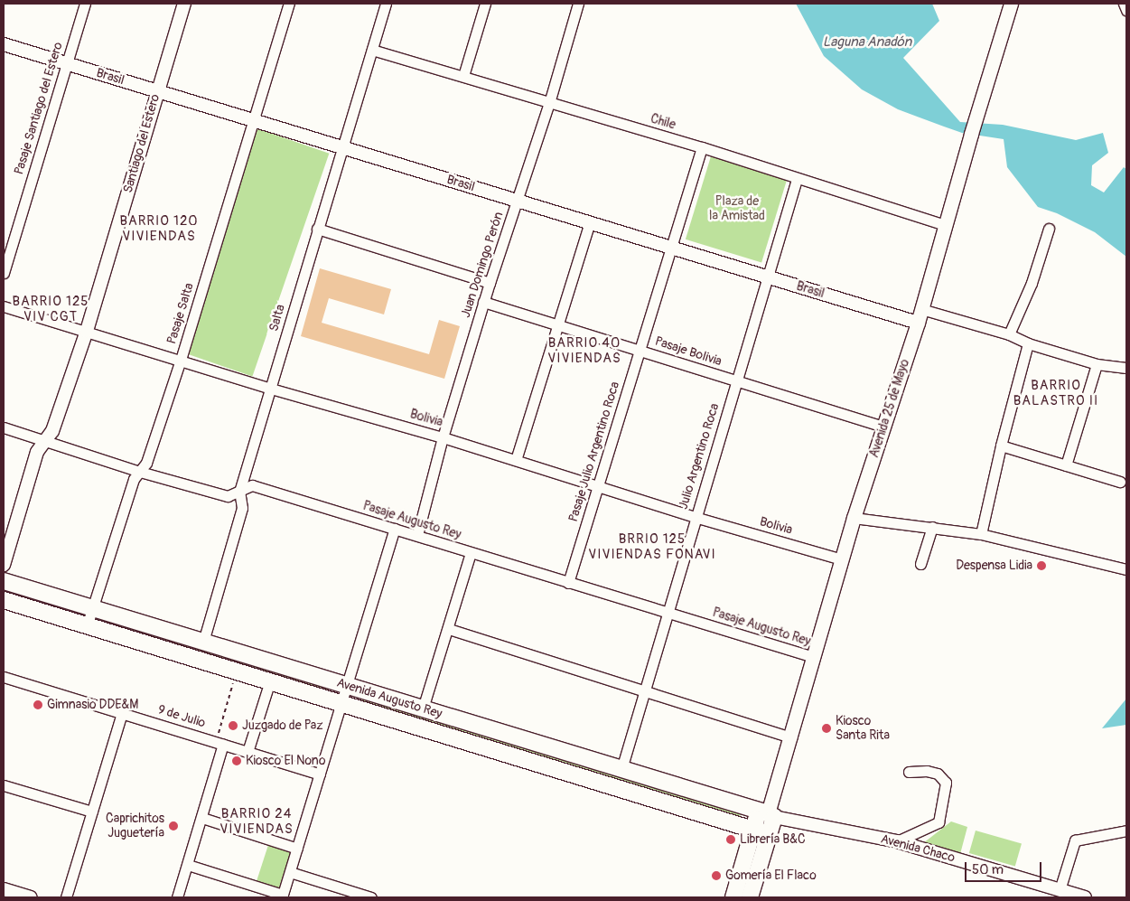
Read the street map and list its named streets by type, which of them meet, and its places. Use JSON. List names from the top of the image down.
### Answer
{
  "streets": {
    "main road": ["Avenida 25 de Mayo", "Avenida Augusto Rey"],
    "street": [
      "Brasil",
      "Pasaje Santiago del Estero",
      "Chile",
      "Santiago del Estero",
      "Juan Domingo Perón",
      "Pasaje Salta",
      "Salta",
      "Pasaje Bolivia",
      "Bolivia",
      "Pasaje Julio Argentino Roca",
      "Julio Argentino Roca",
      "Pasaje Augusto Rey",
      "9 de Julio",
      "Avenida Chaco"
    ]
  },
  "crossings": [
    ["Brasil", "Pasaje Santiago del Estero"],
    ["Brasil", "Santiago del Estero"],
    ["Brasil", "Juan Domingo Perón"],
    ["Brasil", "Pasaje Salta"],
    ["Brasil", "Salta"],
    ["Brasil", "Avenida 25 de Mayo"],
    ["Brasil", "Pasaje Julio Argentino Roca"],
    ["Brasil", "Julio Argentino Roca"],
    ["Chile", "Juan Domingo Perón"],
    ["Chile", "Salta"],
    ["Chile", "Avenida 25 de Mayo"],
    ["Chile", "Pasaje Julio Argentino Roca"],
    ["Chile", "Julio Argentino Roca"],
    ["Santiago del Estero", "Bolivia"],
    ["Santiago del Estero", "Pasaje Augusto Rey"],
    ["Juan Domingo Perón", "Pasaje Bolivia"],
    ["Juan Domingo Perón", "Bolivia"],
    ["Juan Domingo Perón", "Pasaje Augusto Rey"],
    ["Pasaje Salta", "Bolivia"],
    ["Pasaje Salta", "Pasaje Augusto Rey"],
    ["Pasaje Salta", "Avenida Augusto Rey"],
    ["Salta", "Bolivia"],
    ["Salta", "Pasaje Augusto Rey"],
    ["Salta", "Avenida Augusto Rey"],
    ["Pasaje Bolivia", "Avenida 25 de Mayo"],
    ["Pasaje Bolivia", "Pasaje Julio Argentino Roca"],
    ["Pasaje Bolivia", "Julio Argentino Roca"],
    ["Avenida 25 de Mayo", "Bolivia"],
    ["Avenida 25 de Mayo", "Pasaje Augusto Rey"],
    ["Avenida 25 de Mayo", "Avenida Augusto Rey"],
    ["Avenida 25 de Mayo", "Avenida Chaco"],
    ["Bolivia", "Pasaje Julio Argentino Roca"],
    ["Bolivia", "Julio Argentino Roca"],
    ["Pasaje Julio Argentino Roca", "Pasaje Augusto Rey"],
    ["Julio Argentino Roca", "Pasaje Augusto Rey"],
    ["Julio Argentino Roca", "Avenida Augusto Rey"],
    ["Avenida Augusto Rey", "Avenida Chaco"]
  ],
  "districts": [
    "BARRIO 120 VIVIENDAS",
    "BARRIO 125 VIV CGT",
    "BARRIO 40 VIVIENDAS",
    "BARRIO BALASTRO II",
    "BRRIO 125 VIVIENDAS FONAVI",
    "BARRIO 24 VIVIENDAS"
  ],
  "water": ["Laguna Anadón"],
  "parks": ["Plaza de la Amistad"],
  "places": [
    "Despensa Lidia",
    "Gimnasio DDE&M",
    "Juzgado de Paz",
    "Kiosco Santa Rita",
    "Kiosco El Nono",
    "Caprichitos Juguetería",
    "Librería B&C",
    "Gomería El Flaco"
  ],
  "scale_bar": "50 m"
}
